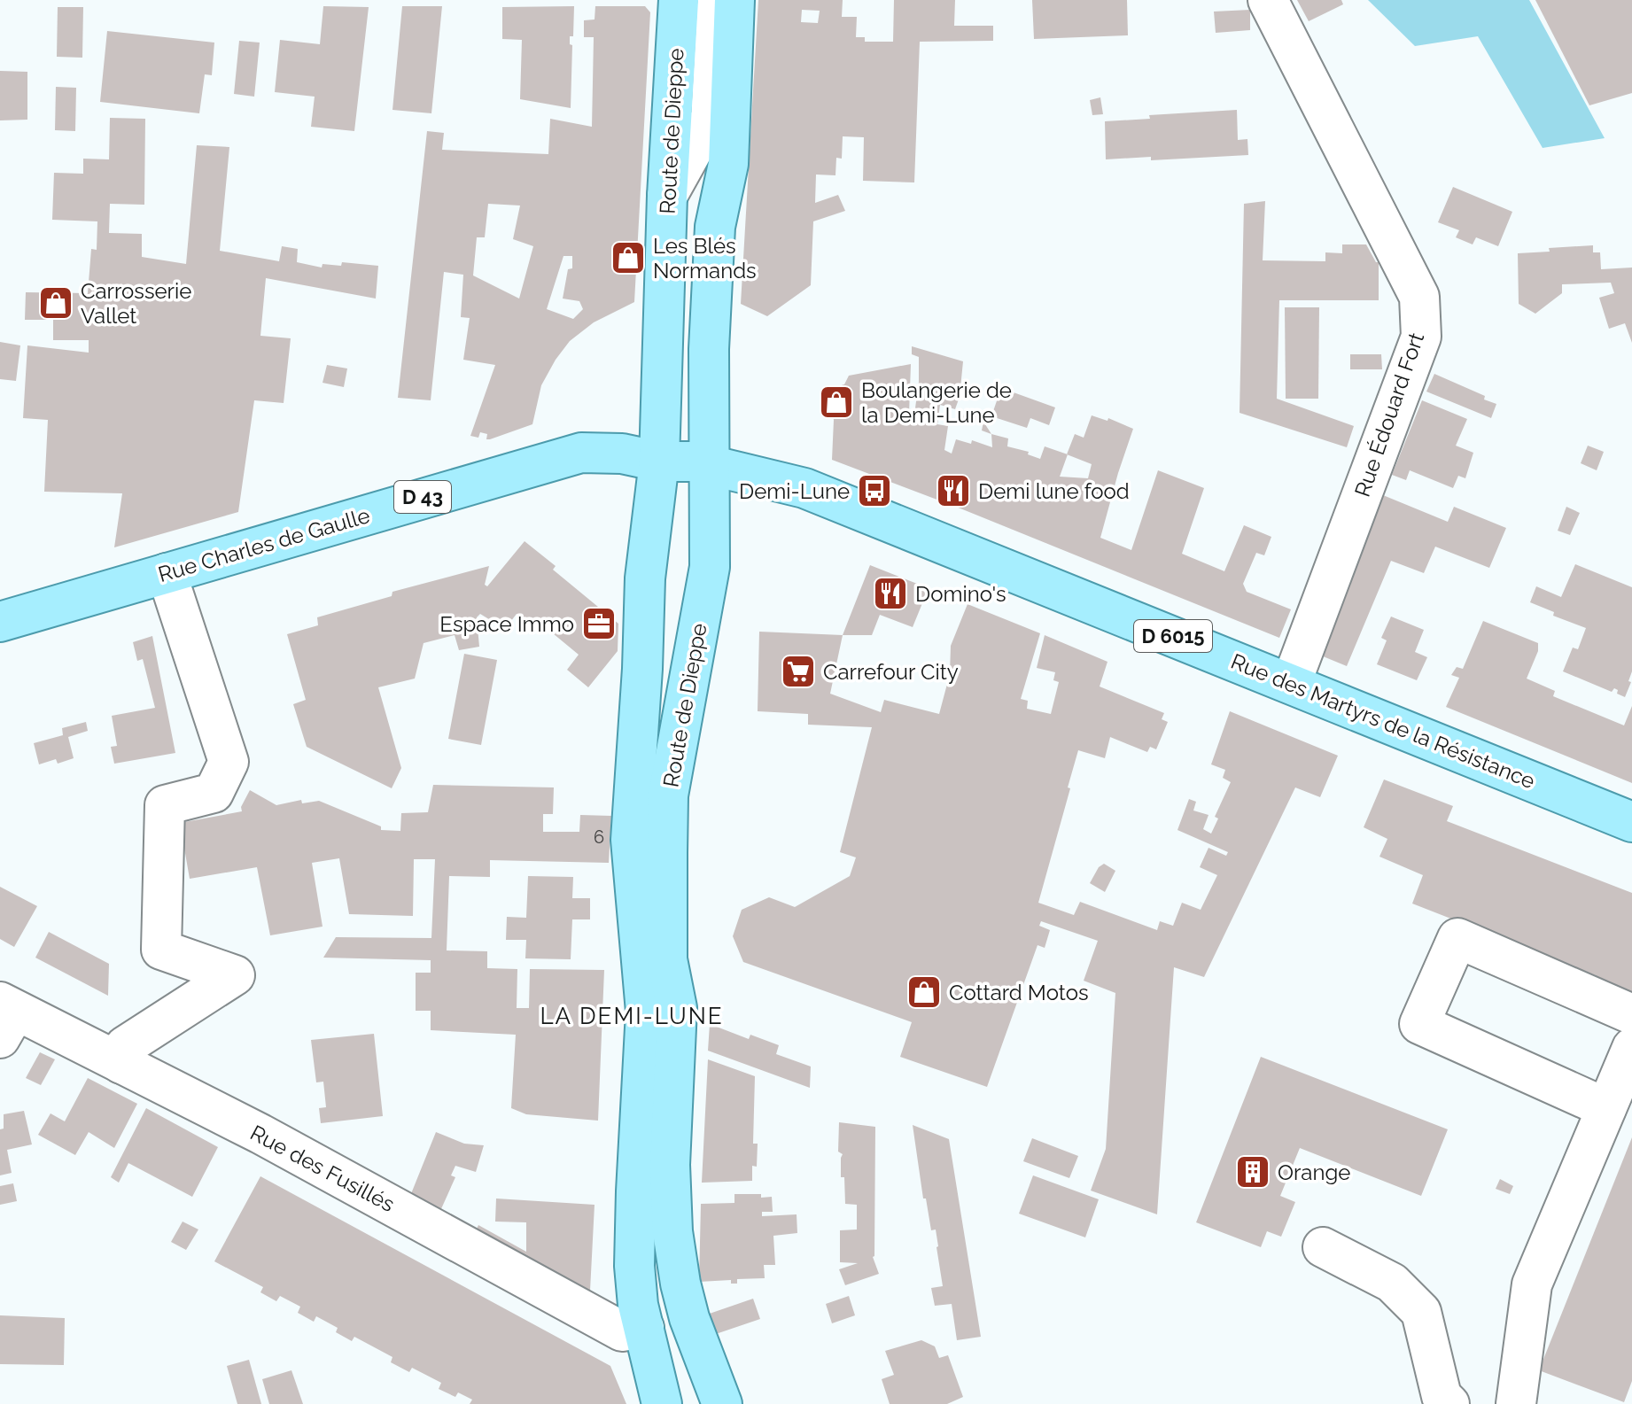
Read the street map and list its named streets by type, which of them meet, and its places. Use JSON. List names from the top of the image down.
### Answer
{
  "streets": {
    "main road": [
      "Route de Dieppe",
      "D 43",
      "Rue Charles de Gaulle",
      "D 6015",
      "Rue des Martyrs de la Résistance"
    ],
    "street": ["Rue Édouard Fort", "Rue des Fusillés"]
  },
  "crossings": [
    ["Route de Dieppe", "Rue Charles de Gaulle"],
    ["Route de Dieppe", "Rue des Martyrs de la Résistance"],
    ["Route de Dieppe", "Rue des Fusillés"],
    ["Rue Édouard Fort", "Rue des Martyrs de la Résistance"],
    ["Rue Charles de Gaulle", "Rue des Martyrs de la Résistance"]
  ],
  "districts": ["LA DEMI-LUNE"],
  "places": {
    "shop": [
      "Les Blés Normands",
      "Carrosserie Vallet",
      "Boulangerie de la Demi-Lune",
      "Cottard Motos"
    ],
    "bus stop": ["Demi-Lune"],
    "restaurant": ["Demi lune food", "Domino's"],
    "office": ["Espace Immo"],
    "supermarket": ["Carrefour City"],
    "building": ["Orange"]
  },
  "house_numbers": ["6"]
}
